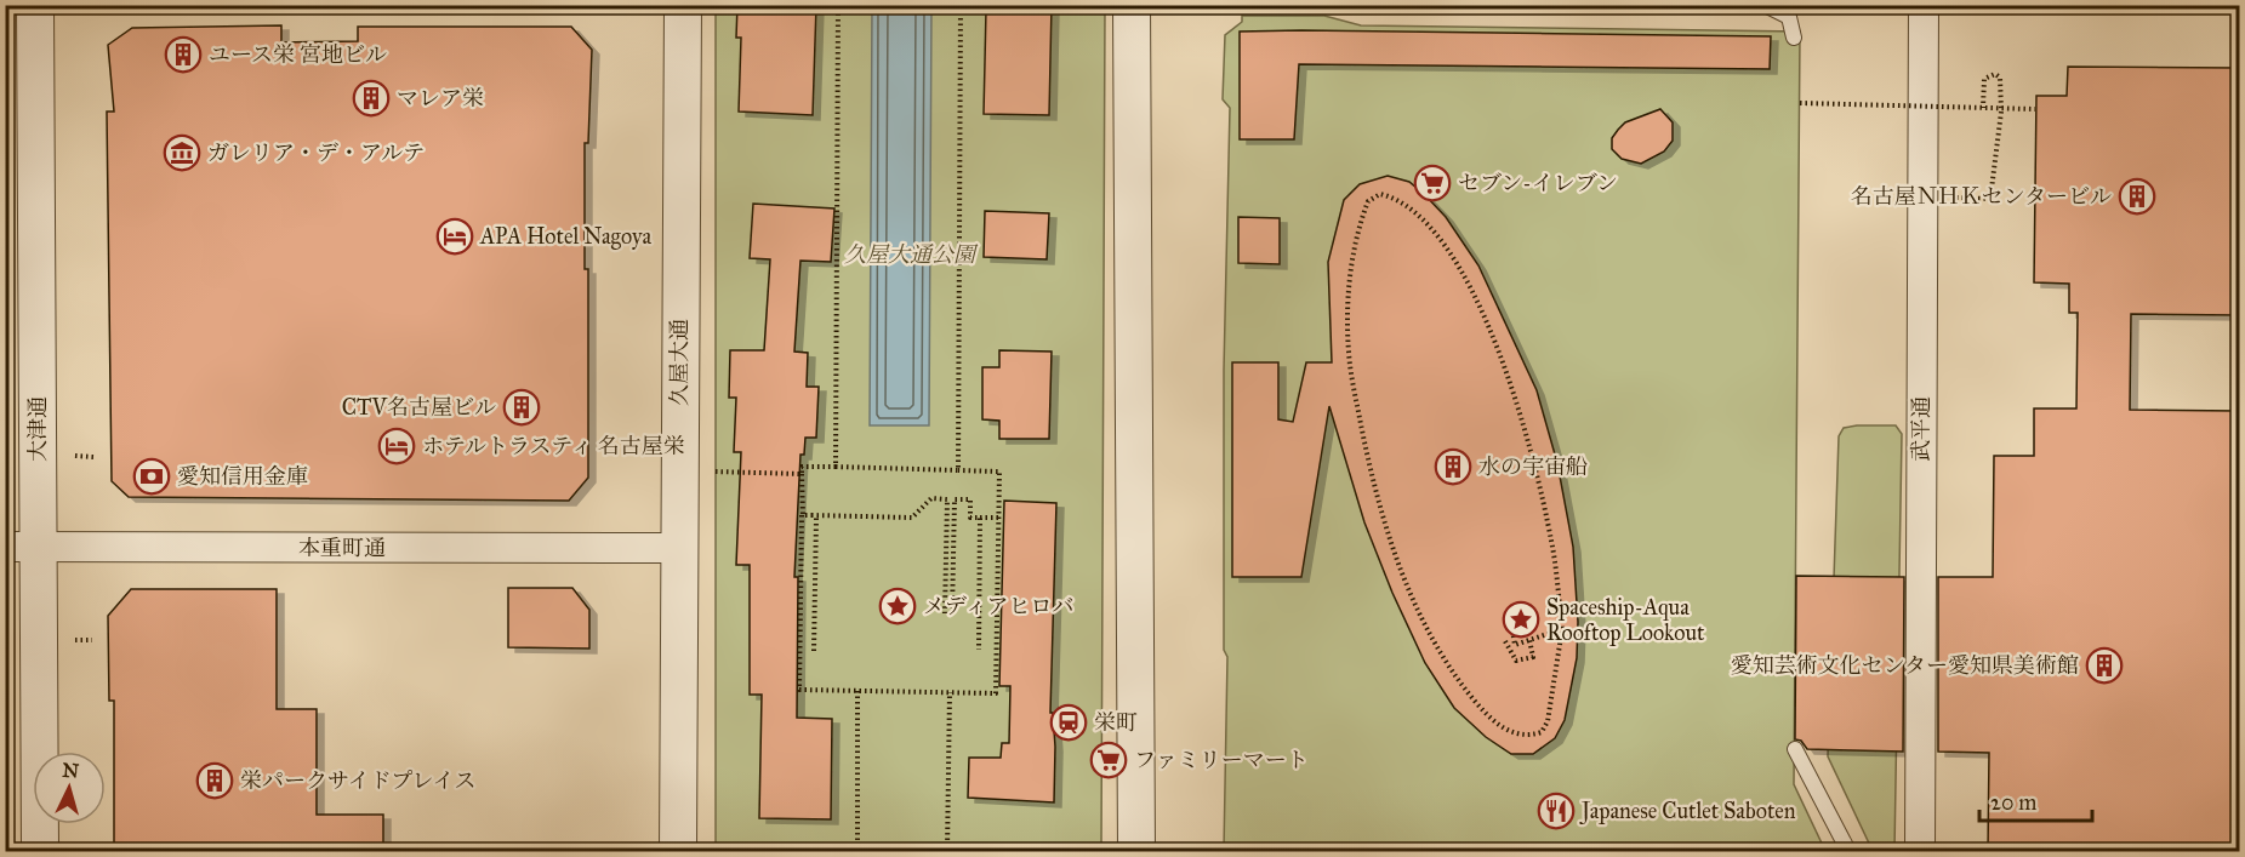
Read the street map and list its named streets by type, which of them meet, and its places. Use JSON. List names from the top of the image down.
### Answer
{
  "streets": {
    "street": [
      "久屋大通",
      "大津通",
      "武平通",
      "本重町通"
    ]
  },
  "crossings": [
    ["久屋大通", "本重町通"],
    ["大津通", "本重町通"]
  ],
  "parks": ["久屋大通公園"],
  "places": {
    "building": [
      "ユース栄 宮地ビル",
      "マレア栄",
      "名古屋ＮＨＫセンタービル",
      "CTV名古屋ビル",
      "水の宇宙船",
      "愛知芸術文化センター愛知県美術館",
      "栄パークサイドプレイス"
    ],
    "museum": ["ガレリア・デ・アルテ"],
    "supermarket": ["セブン-イレブン", "ファミリーマート"],
    "hotel": ["APA Hotel Nagoya", "ホテルトラスティ 名古屋栄"],
    "bank": ["愛知信用金庫"],
    "place": ["メディアヒロバ", "Spaceship-Aqua Rooftop Lookout"],
    "station": ["栄町"],
    "restaurant": ["Japanese Cutlet Saboten"]
  },
  "scale_bar": "20 m",
  "north": "top"
}
